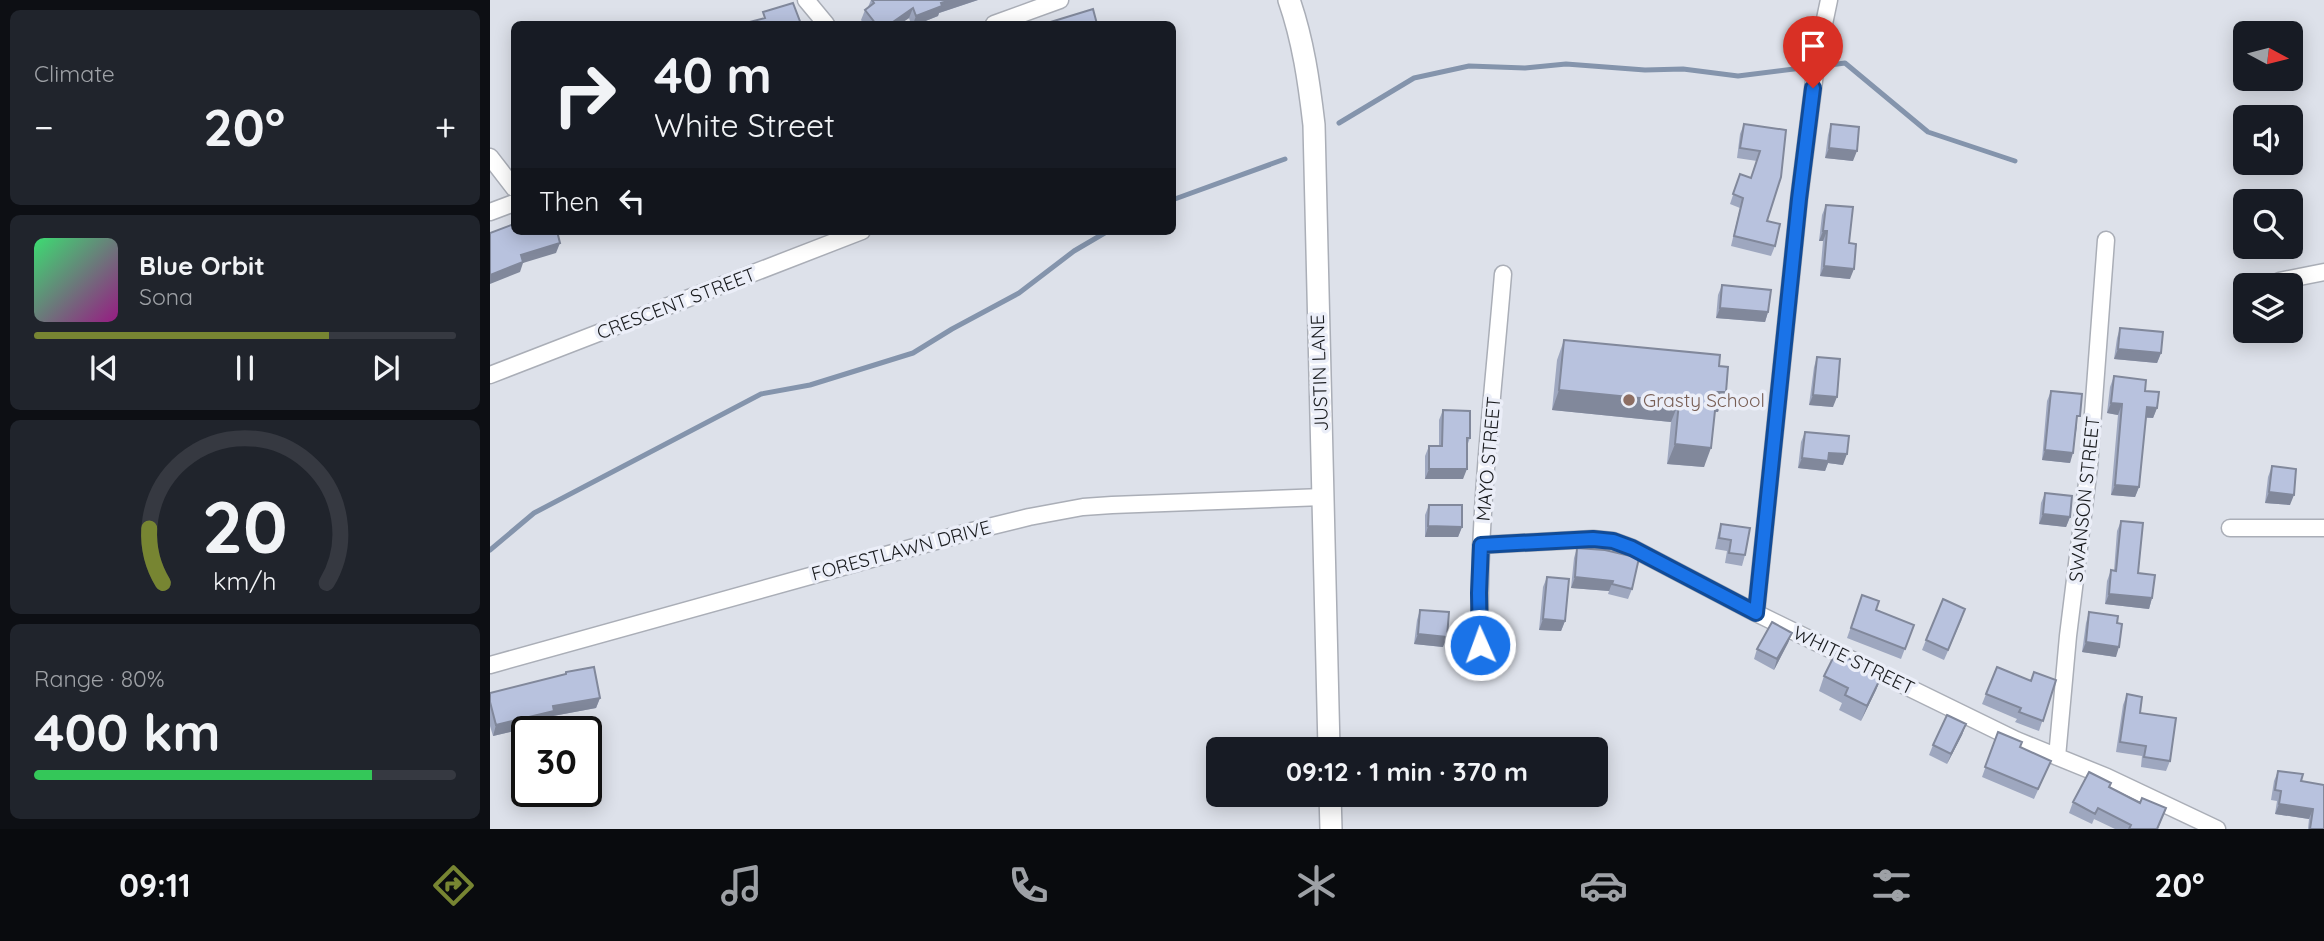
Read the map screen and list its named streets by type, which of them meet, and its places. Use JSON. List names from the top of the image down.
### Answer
{
  "streets": {
    "main road": ["JUSTIN LANE"],
    "street": [
      "CRESCENT STREET",
      "MAYO STREET",
      "SWANSON STREET",
      "FORESTLAWN DRIVE",
      "WHITE STREET"
    ]
  },
  "crossings": [
    ["JUSTIN LANE", "FORESTLAWN DRIVE"],
    ["MAYO STREET", "WHITE STREET"],
    ["SWANSON STREET", "WHITE STREET"]
  ],
  "places": ["Grasty School"],
  "north": "right",
  "page": {
    "tile": [
      "Climate",
      ["Range · 80%", "400 km"]
    ],
    "turn": ["40 m", "White Street"],
    "heat": ["−", "20°", "+"],
    "then": "Then",
    "song": ["Blue Orbit", "Sona"],
    "limit": "30",
    "trip": "09:12 · 1 min · 370 m",
    "tabs": ["09:11", "20°"],
    "gauge": ["20", "km/h"]
  }
}
